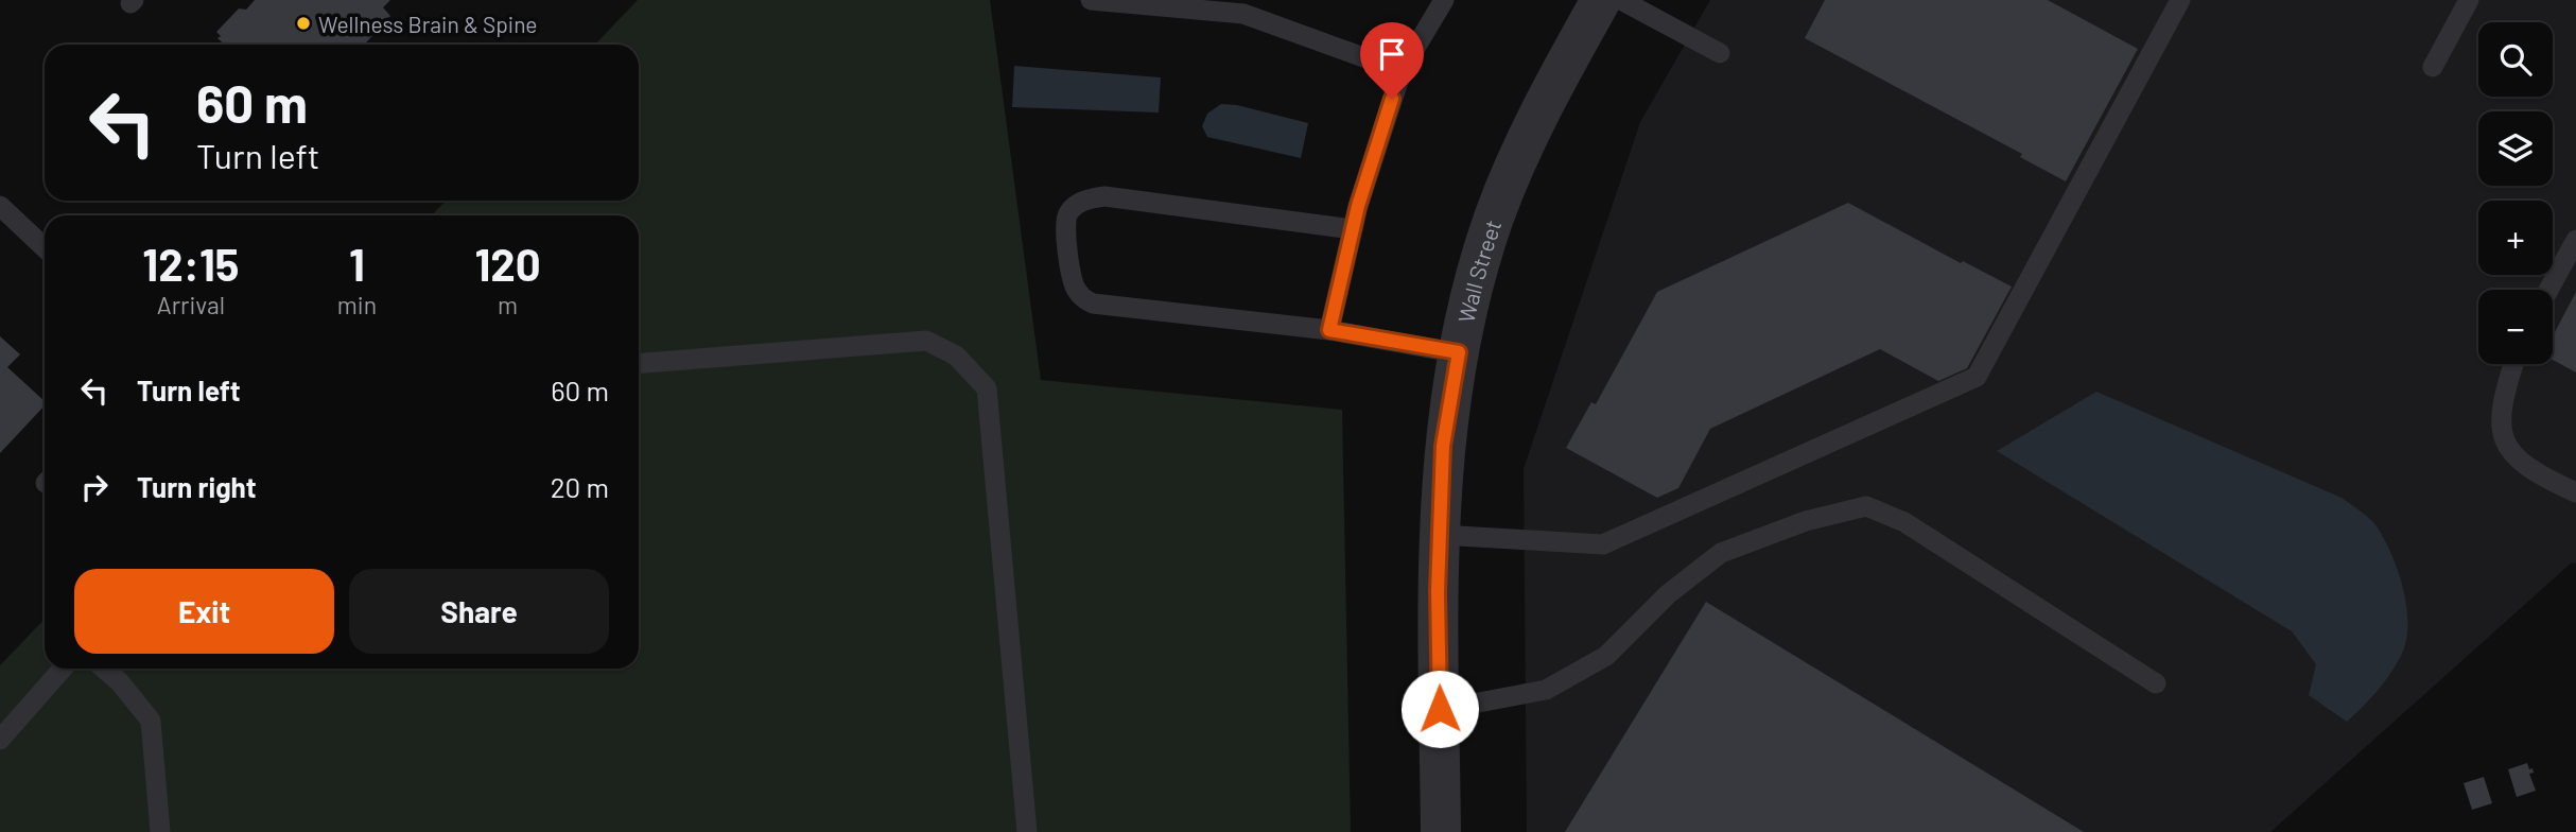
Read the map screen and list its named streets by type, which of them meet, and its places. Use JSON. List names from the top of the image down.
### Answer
{
  "streets": {
    "street": ["Wall Street"]
  },
  "places": ["Wellness Brain & Spine"],
  "page": {
    "map_buttons": ["+", "−"],
    "turn": ["60 m", "Turn left"],
    "eta": [
      "12:15",
      "Arrival",
      "1",
      "min",
      "120",
      "m"
    ],
    "list": [
      {
        "name": "Turn left",
        "value": "60 m"
      },
      {
        "name": "Turn right",
        "value": "20 m"
      }
    ],
    "buttons": ["Exit", "Share"]
  }
}
